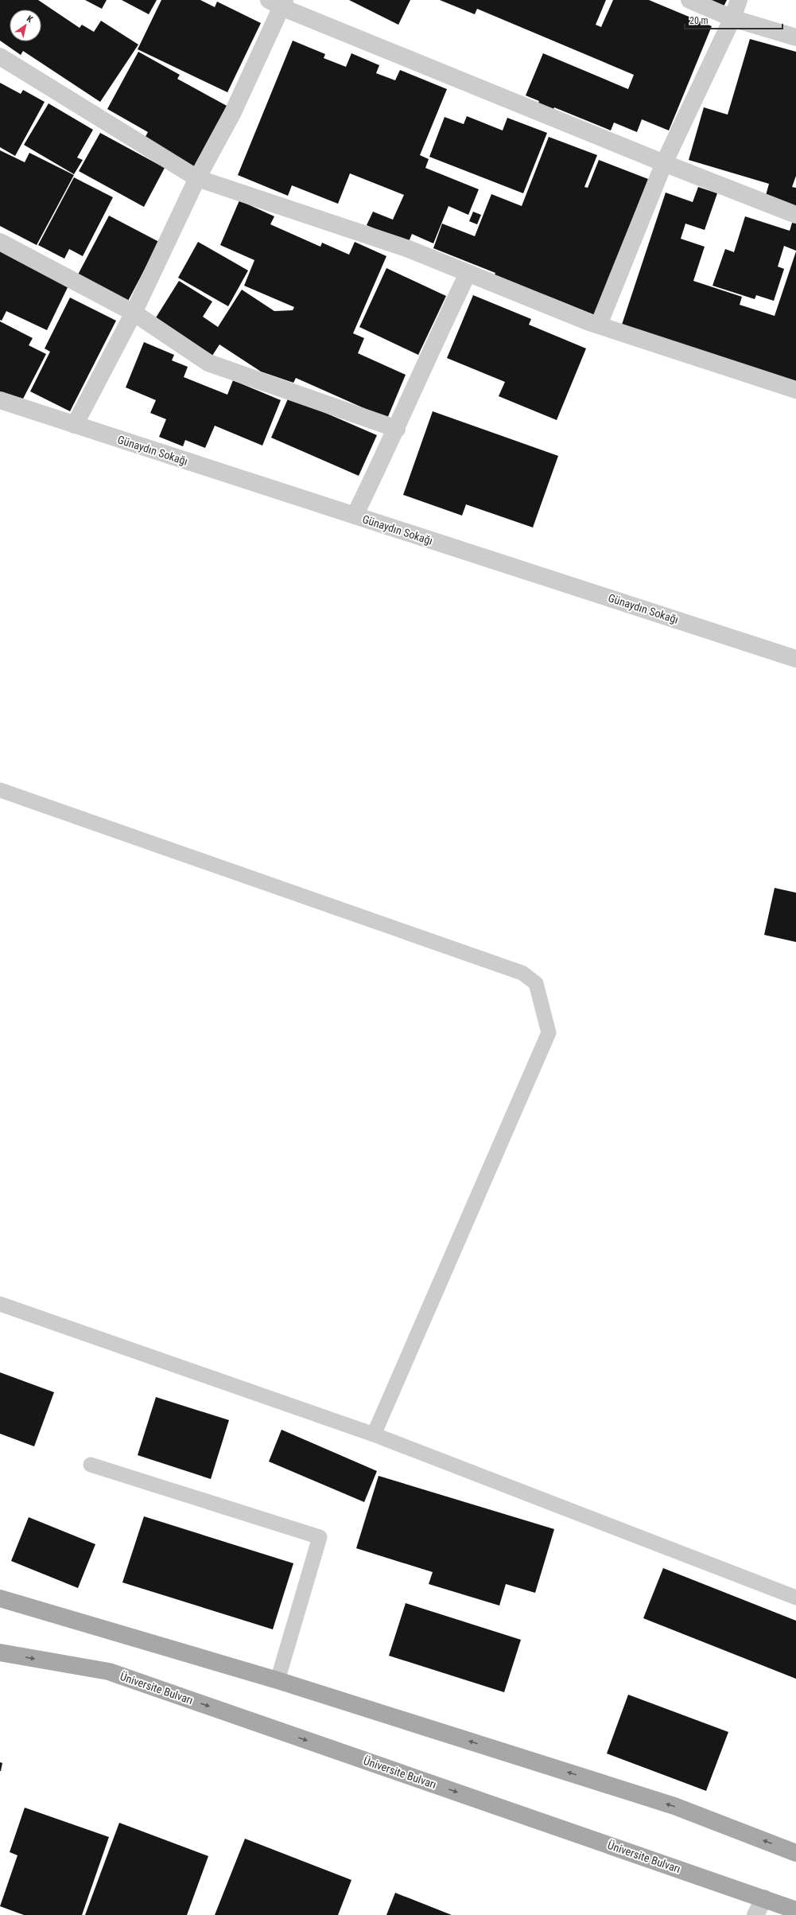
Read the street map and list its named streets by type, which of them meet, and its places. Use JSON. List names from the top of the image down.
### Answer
{
  "streets": {
    "main road": ["Üniversite Bulvarı"],
    "street": ["Günaydın Sokağı"]
  },
  "scale_bar": "20 m",
  "north": "top right"
}
